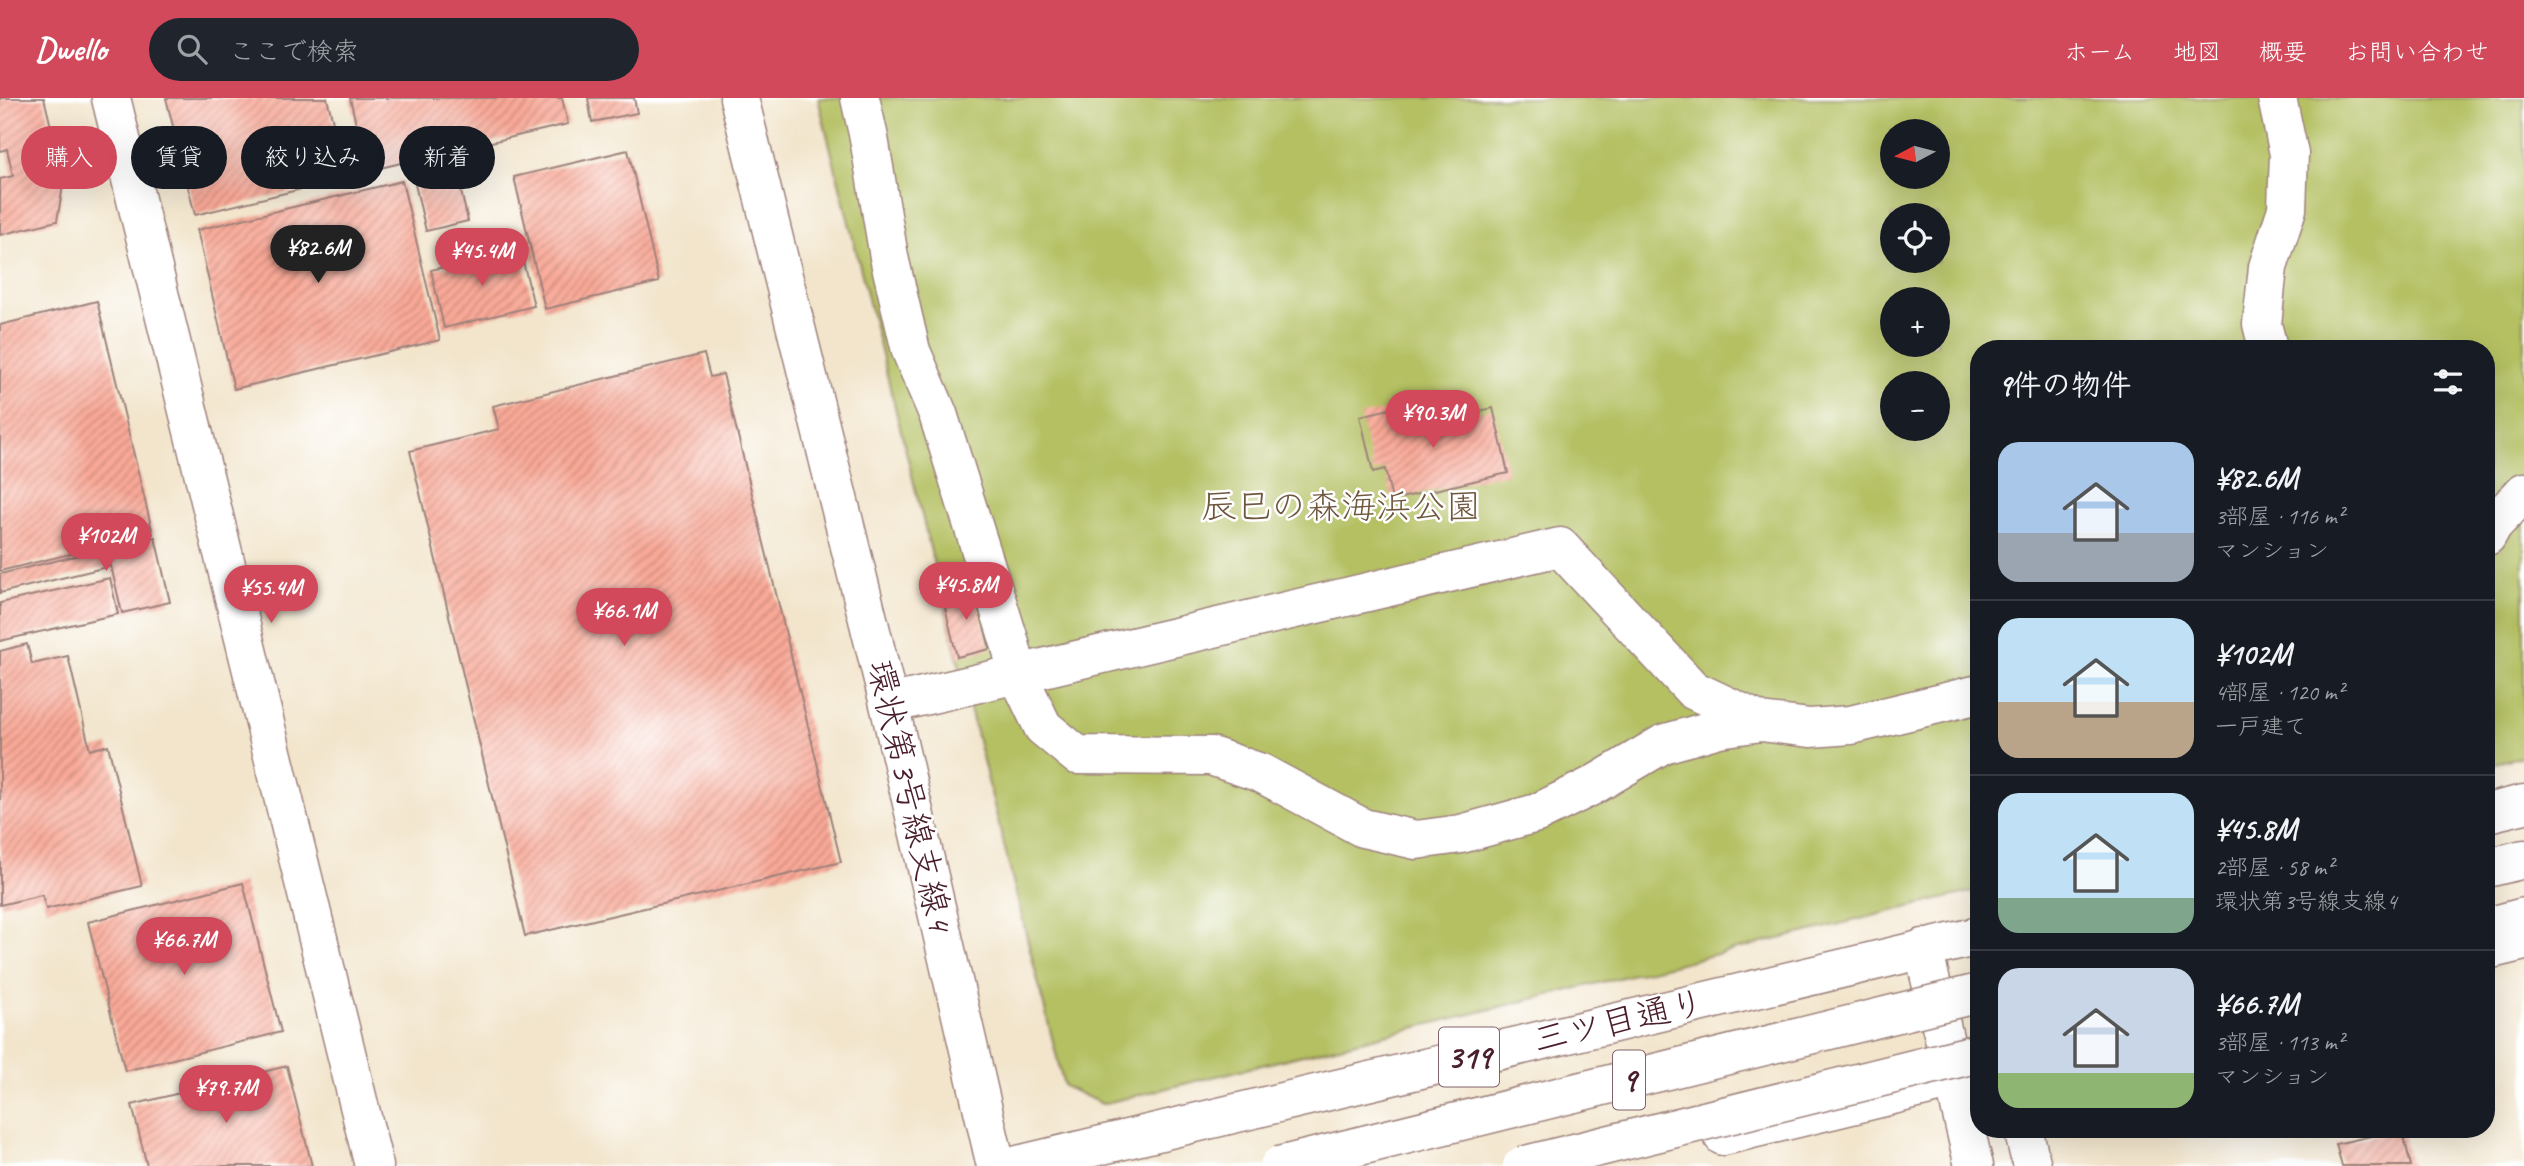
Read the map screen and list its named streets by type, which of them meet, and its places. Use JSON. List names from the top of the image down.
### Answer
{
  "streets": {
    "main road": [
      "環状第3号線支線4",
      "三ツ目通り",
      "319",
      "9"
    ]
  },
  "parks": ["辰巳の森海浜公園"],
  "north": "left",
  "page": {
    "header": "Dwello",
    "search": "ここで検索",
    "nav": [
      "ホーム",
      "地図",
      "概要",
      "お問い合わせ"
    ],
    "map_buttons": ["+", "−"],
    "chip": [
      "購入",
      "賃貸",
      "絞り込み",
      "新着"
    ],
    "price": [
      "¥82.6M",
      "¥45.4M",
      "¥90.3M",
      "¥102M",
      "¥45.8M",
      "¥55.4M",
      "¥66.1M",
      "¥66.7M",
      "¥79.7M"
    ],
    "heading": "9件の物件",
    "list": [
      {
        "name": "¥82.6M",
        "note": "3部屋 · 116 m² · マンション"
      },
      {
        "name": "¥102M",
        "note": "4部屋 · 120 m² · 一戸建て"
      },
      {
        "name": "¥45.8M",
        "note": "2部屋 · 58 m² · 環状第3号線支線4"
      },
      {
        "name": "¥66.7M",
        "note": "3部屋 · 113 m² · マンション"
      }
    ]
  }
}
